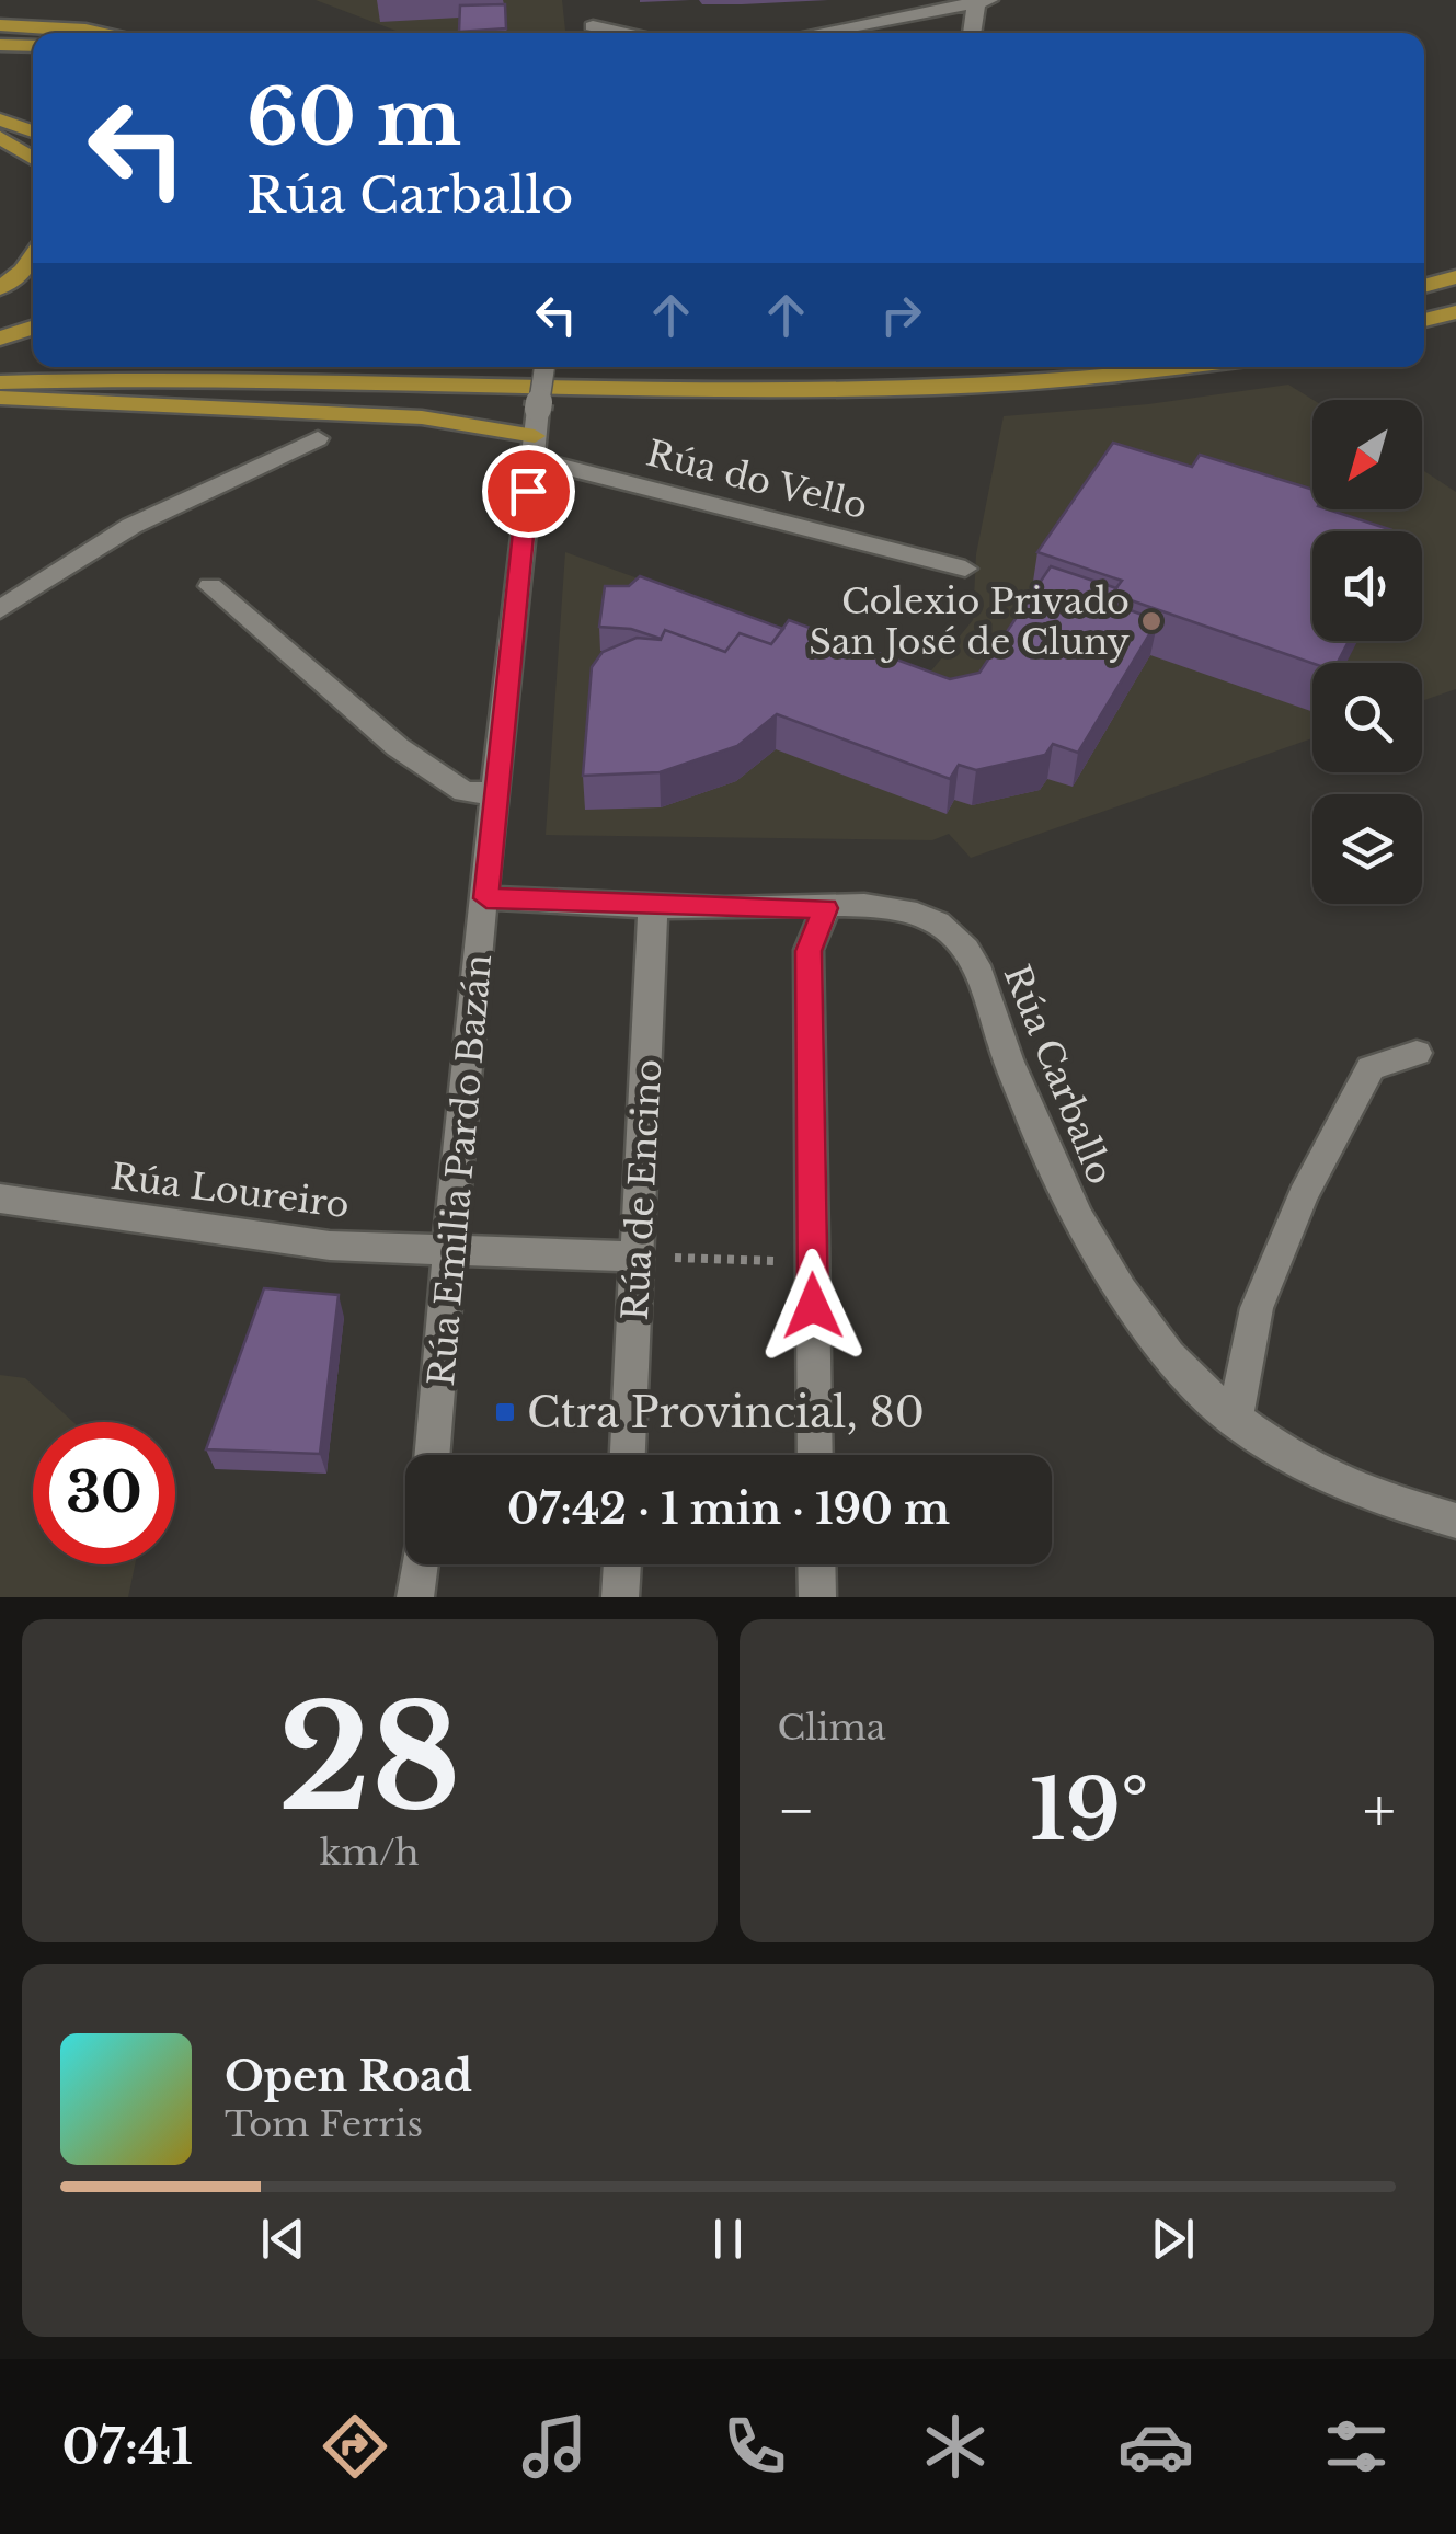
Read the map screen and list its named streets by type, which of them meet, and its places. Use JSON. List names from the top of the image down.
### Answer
{
  "streets": {
    "street": [
      "Rúa do Vello",
      "Rúa Carballo",
      "Rúa Emilia Pardo Bazán",
      "Rúa de Encino",
      "Rúa Loureiro"
    ]
  },
  "crossings": [
    ["Rúa do Vello", "Rúa Emilia Pardo Bazán"],
    ["Rúa Carballo", "Rúa Emilia Pardo Bazán"],
    ["Rúa Carballo", "Rúa de Encino"],
    ["Rúa Emilia Pardo Bazán", "Rúa Loureiro"],
    ["Rúa de Encino", "Rúa Loureiro"]
  ],
  "places": {
    "other": ["Colexio Privado San José de Cluny"],
    "transit": ["Ctra Provincial, 80"]
  },
  "north": "bottom left",
  "page": {
    "turn": ["60 m", "Rúa Carballo"],
    "limit": "30",
    "trip": "07:42 · 1 min · 190 m",
    "tile": [
      ["28", "km/h"],
      "Clima"
    ],
    "heat": ["−", "19°", "+"],
    "song": ["Open Road", "Tom Ferris"],
    "tabs": "07:41"
  }
}
